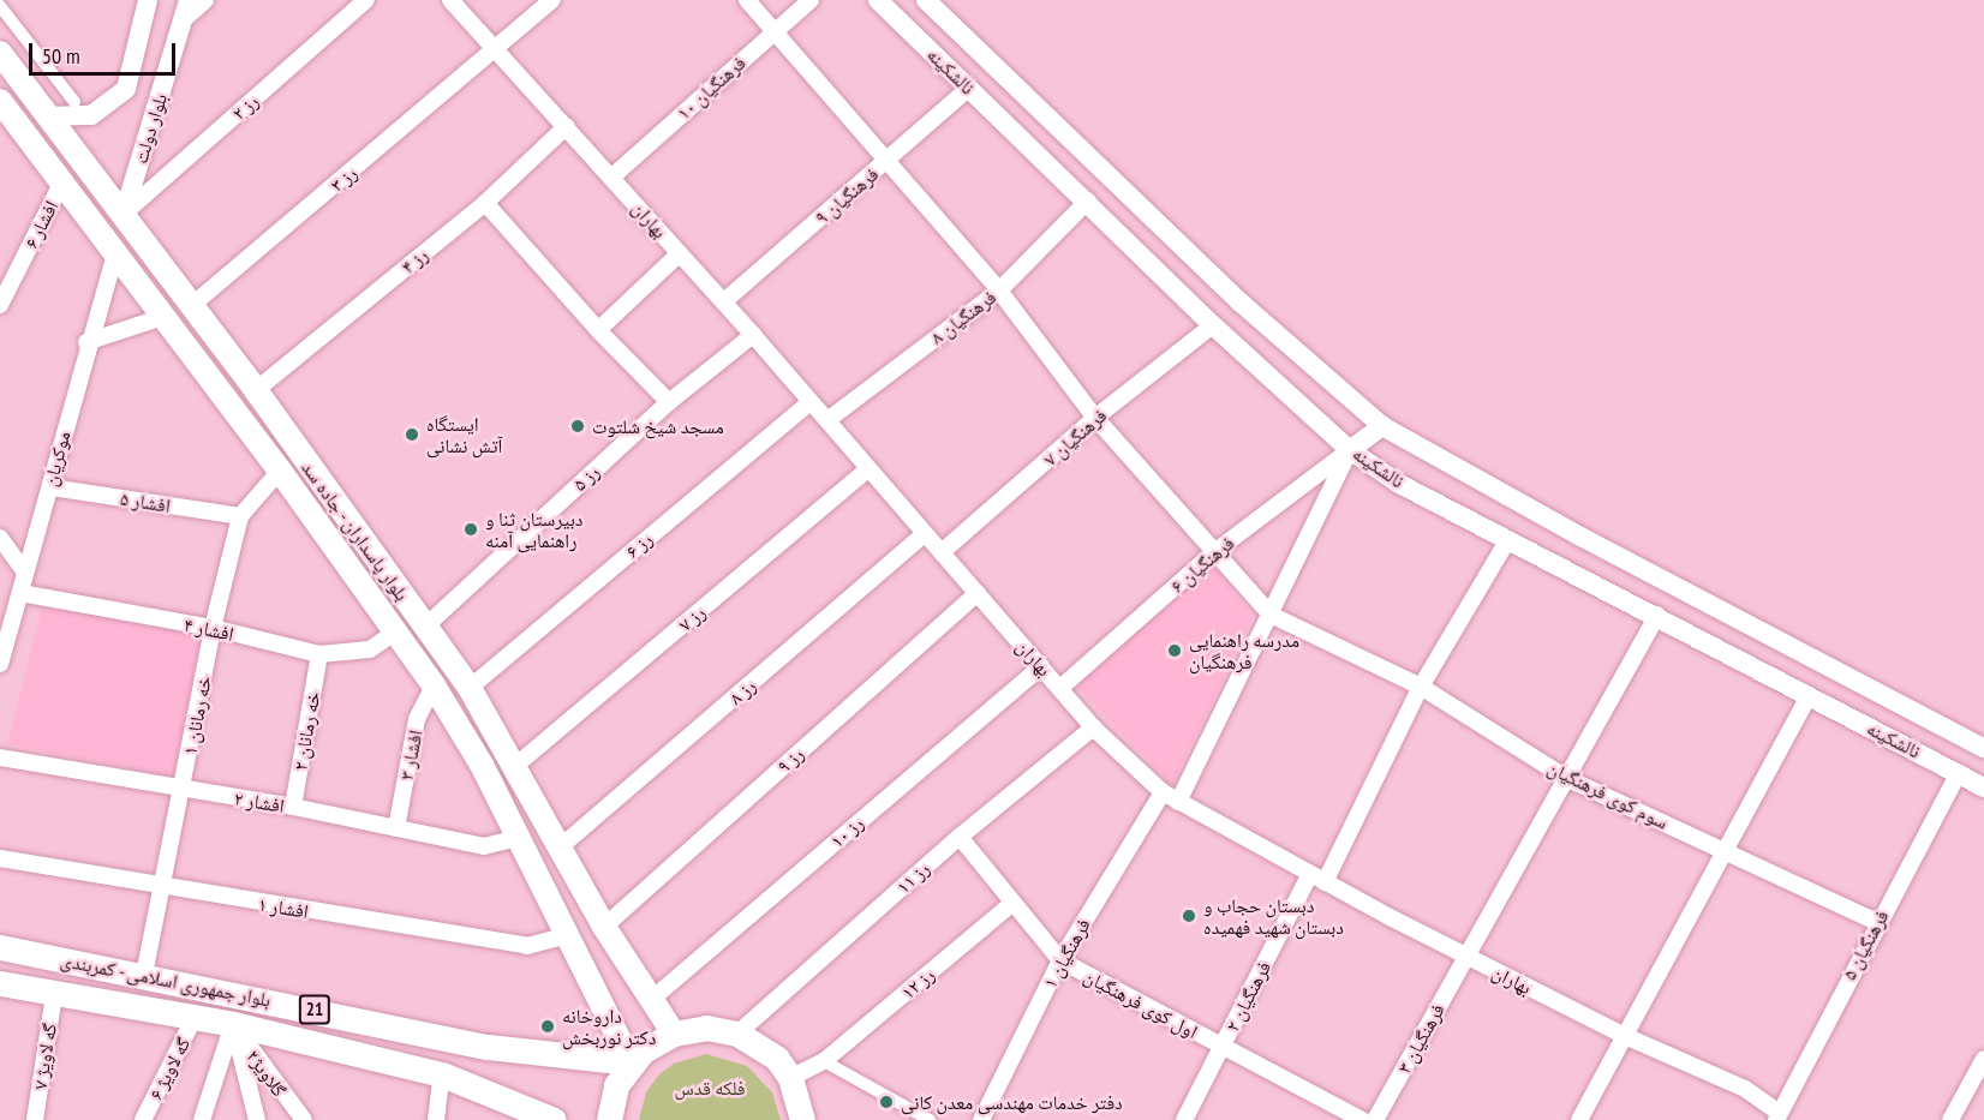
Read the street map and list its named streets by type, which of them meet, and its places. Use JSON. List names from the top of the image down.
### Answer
{
  "streets": {
    "main road": ["بلوار پاسداران - جاده سد", "بلوار جمهوری اسلامی - کمربندی", "21"],
    "street": [
      "نالشکینه",
      "فرهنگیان ۱۰",
      "رز ۲",
      "بلوار دولت",
      "رز ۳",
      "فرهنگیان ۹",
      "بهاران",
      "افشار ۶",
      "رز ۴",
      "فرهنگیان ۸",
      "فرهنگیان ۷",
      "موکریان",
      "رز ۵",
      "افشار ۵",
      "رز ۶",
      "فرهنگیان ۶",
      "رز ۷",
      "افشار ۴",
      "رز ۸",
      "خه رمانان ۱",
      "خه رمانان ۲",
      "افشار ۳",
      "رز ۹",
      "سوم کوی فرهنگیان",
      "افشار ۲",
      "رز ۱۰",
      "رز ۱۱",
      "افشار ۱",
      "فرهنگیان ۵",
      "فرهنگیان ۱",
      "رز ۱۲",
      "فرهنگیان ۲",
      "اول کوی فرهنگیان",
      "فرهنگیان ۳",
      "گه لاویژ ۷",
      "گه لاویژ ۶",
      "گلاویژ۳"
    ]
  },
  "crossings": [
    ["نالشکینه", "فرهنگیان ۹"],
    ["نالشکینه", "فرهنگیان ۸"],
    ["نالشکینه", "فرهنگیان ۷"],
    ["نالشکینه", "فرهنگیان ۶"],
    ["نالشکینه", "فرهنگیان ۵"],
    ["نالشکینه", "فرهنگیان ۲"],
    ["نالشکینه", "فرهنگیان ۳"],
    ["فرهنگیان ۱۰", "بهاران"],
    ["رز ۲", "بلوار دولت"],
    ["رز ۲", "بلوار پاسداران - جاده سد"],
    ["بلوار دولت", "بلوار پاسداران - جاده سد"],
    ["رز ۳", "بهاران"],
    ["رز ۳", "بلوار پاسداران - جاده سد"],
    ["فرهنگیان ۹", "بهاران"],
    ["بهاران", "رز ۴"],
    ["بهاران", "فرهنگیان ۸"],
    ["بهاران", "فرهنگیان ۷"],
    ["بهاران", "رز ۵"],
    ["بهاران", "رز ۶"],
    ["بهاران", "فرهنگیان ۶"],
    ["بهاران", "رز ۷"],
    ["بهاران", "رز ۸"],
    ["بهاران", "رز ۹"],
    ["بهاران", "رز ۱۰"],
    ["بهاران", "رز ۱۱"],
    ["بهاران", "فرهنگیان ۵"],
    ["بهاران", "فرهنگیان ۱"],
    ["بهاران", "فرهنگیان ۲"],
    ["بهاران", "فرهنگیان ۳"],
    ["افشار ۶", "بلوار پاسداران - جاده سد"],
    ["رز ۴", "بلوار پاسداران - جاده سد"],
    ["موکریان", "افشار ۵"],
    ["موکریان", "بلوار پاسداران - جاده سد"],
    ["موکریان", "افشار ۴"],
    ["رز ۵", "بلوار پاسداران - جاده سد"],
    ["افشار ۵", "خه رمانان ۱"],
    ["بلوار پاسداران - جاده سد", "رز ۶"],
    ["بلوار پاسداران - جاده سد", "رز ۷"],
    ["بلوار پاسداران - جاده سد", "افشار ۴"],
    ["بلوار پاسداران - جاده سد", "رز ۸"],
    ["بلوار پاسداران - جاده سد", "خه رمانان ۱"],
    ["بلوار پاسداران - جاده سد", "افشار ۳"],
    ["بلوار پاسداران - جاده سد", "رز ۹"],
    ["بلوار پاسداران - جاده سد", "افشار ۲"],
    ["بلوار پاسداران - جاده سد", "رز ۱۰"],
    ["بلوار پاسداران - جاده سد", "افشار ۱"],
    ["بلوار پاسداران - جاده سد", "بلوار جمهوری اسلامی - کمربندی"],
    ["افشار ۴", "خه رمانان ۱"],
    ["افشار ۴", "خه رمانان ۲"],
    ["خه رمانان ۱", "افشار ۲"],
    ["خه رمانان ۱", "افشار ۱"],
    ["خه رمانان ۱", "بلوار جمهوری اسلامی - کمربندی"],
    ["خه رمانان ۲", "افشار ۲"],
    ["افشار ۳", "افشار ۲"],
    ["سوم کوی فرهنگیان", "فرهنگیان ۵"],
    ["سوم کوی فرهنگیان", "فرهنگیان ۲"],
    ["سوم کوی فرهنگیان", "فرهنگیان ۳"],
    ["رز ۱۱", "اول کوی فرهنگیان"],
    ["فرهنگیان ۱", "اول کوی فرهنگیان"],
    ["بلوار جمهوری اسلامی - کمربندی", "گه لاویژ ۷"],
    ["بلوار جمهوری اسلامی - کمربندی", "گه لاویژ ۶"],
    ["بلوار جمهوری اسلامی - کمربندی", "گلاویژ۳"],
    ["رز ۱۲", "اول کوی فرهنگیان"],
    ["فرهنگیان ۲", "اول کوی فرهنگیان"]
  ],
  "parks": ["فلکه قدس"],
  "places": [
    "مسجد شیخ شلتوت",
    "ایستگاه آتش نشانی",
    "دبیرستان ثنا و راهنمایی آمنه",
    "مدرسه راهنمایی فرهنگیان",
    "دبستان حجاب و دبستان شهید فهمیده",
    "داروخانه دکتر نوربخش",
    "دفتر خدمات مهندسی معدن کانی"
  ],
  "scale_bar": "50 m"
}
